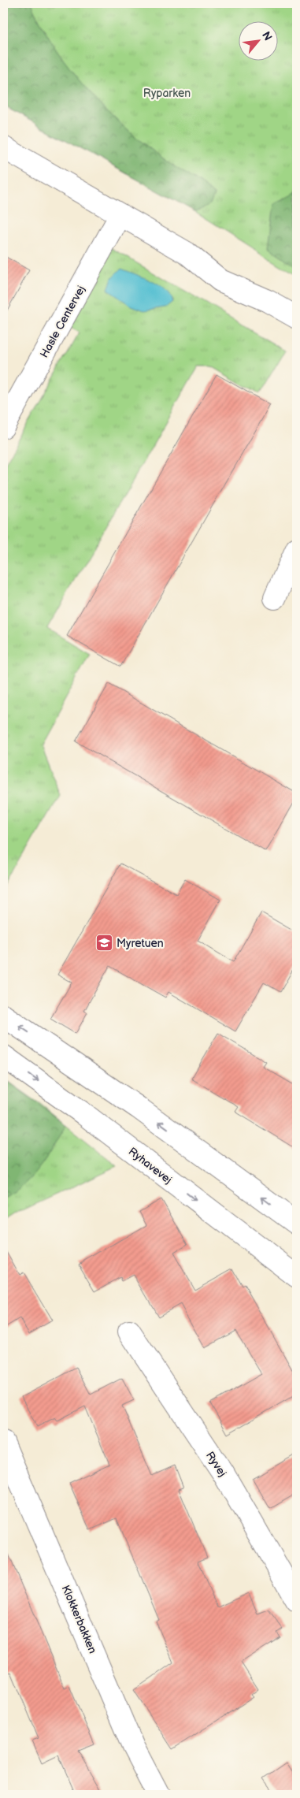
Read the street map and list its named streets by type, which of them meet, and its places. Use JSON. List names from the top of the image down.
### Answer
{
  "streets": {
    "street": [
      "Hasle Centervej",
      "Ryhavevej",
      "Ryvej",
      "Klokkerbakken"
    ]
  },
  "parks": ["Ryparken"],
  "places": {
    "school or university": ["Myretuen"]
  },
  "north": "top right"
}
